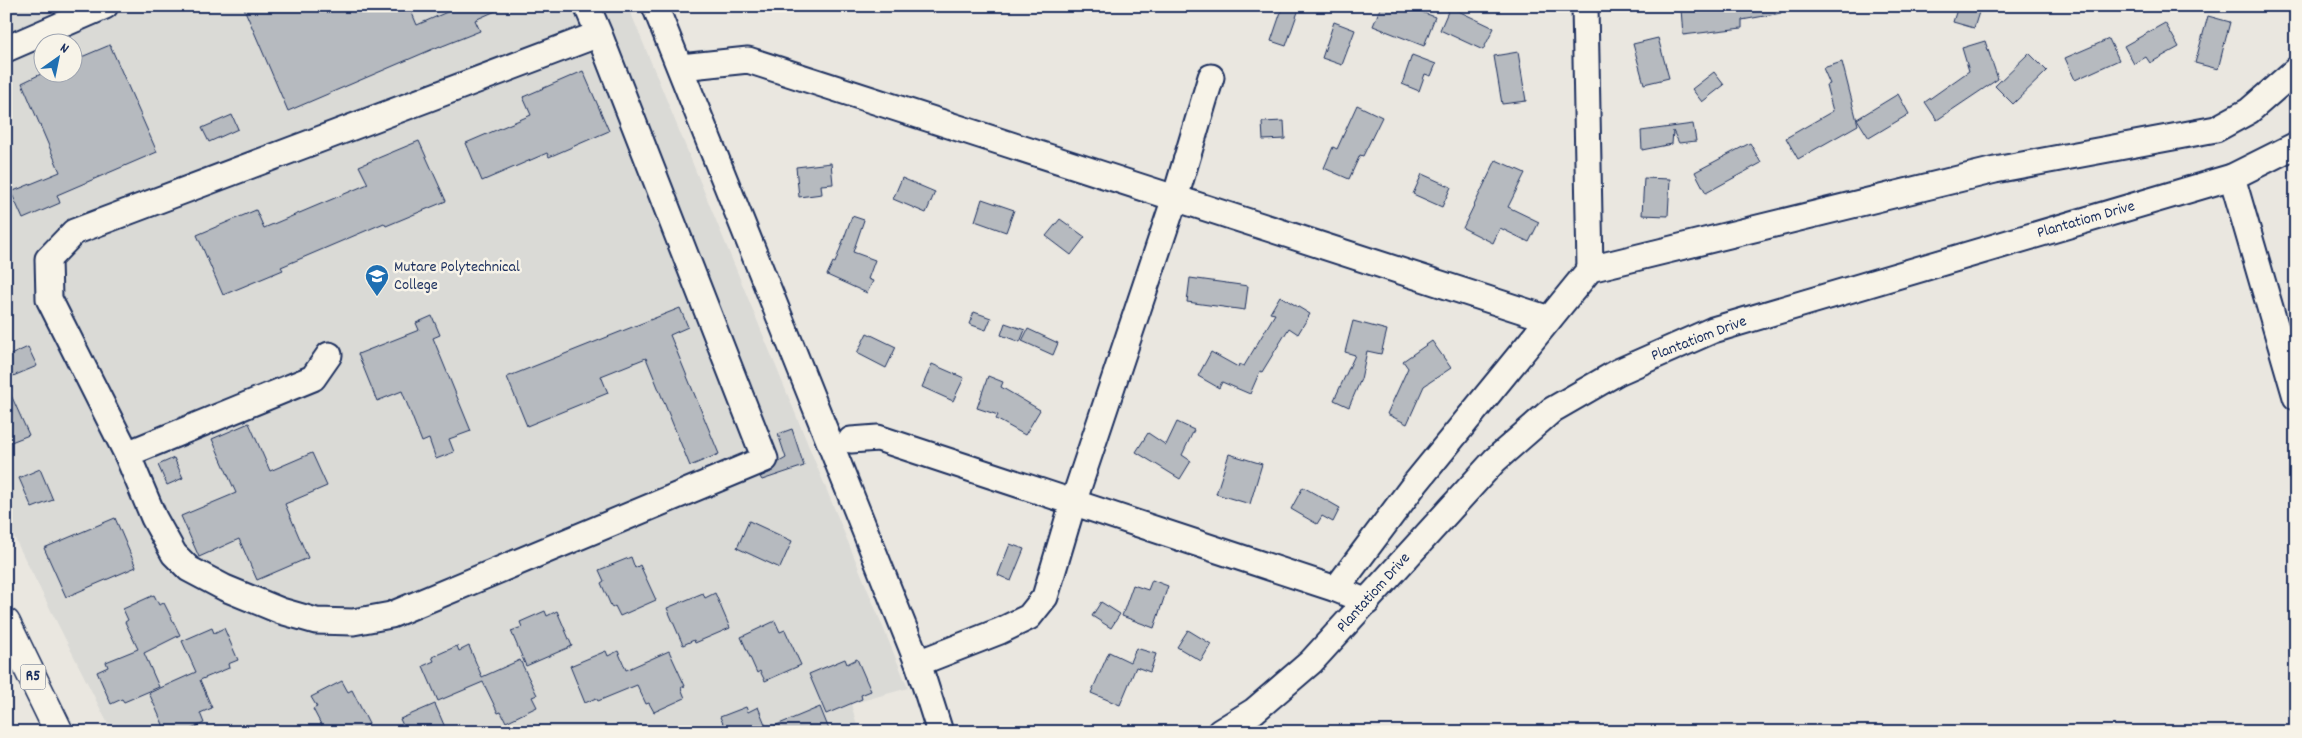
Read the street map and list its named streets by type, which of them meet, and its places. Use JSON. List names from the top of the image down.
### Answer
{
  "streets": {
    "highway": ["R5"],
    "street": ["Plantatiom Drive"]
  },
  "places": {
    "school or university": ["Mutare Polytechnical College"]
  },
  "north": "top right"
}
